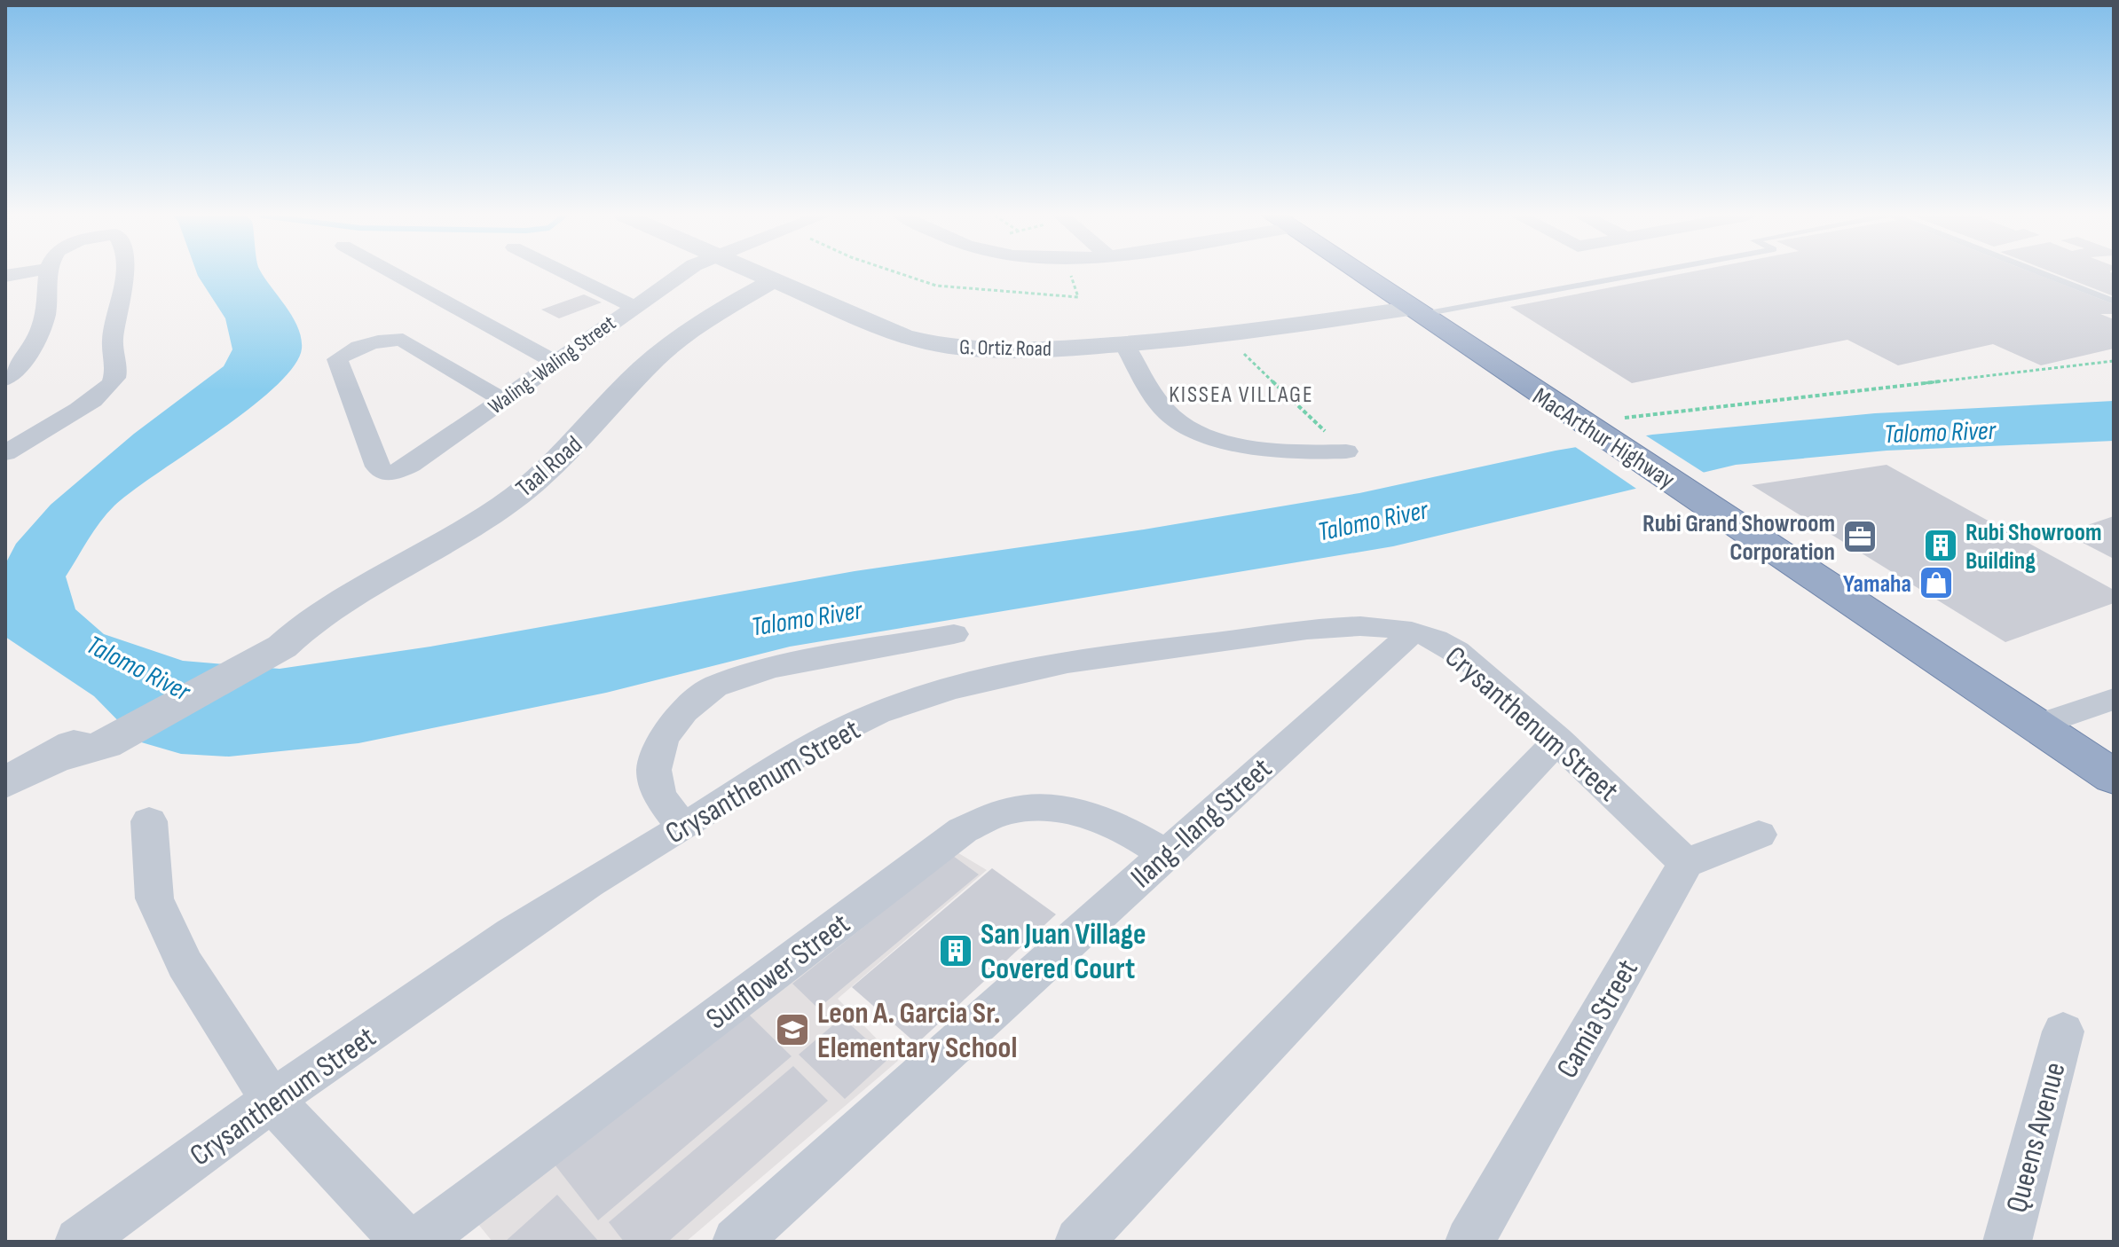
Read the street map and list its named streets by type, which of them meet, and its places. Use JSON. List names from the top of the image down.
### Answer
{
  "streets": {
    "highway": ["MacArthur Highway"],
    "street": [
      "G. Ortiz Road",
      "Waling-Waling Street",
      "Taal Road",
      "Crysanthenum Street",
      "Ilang-Ilang Street",
      "Sunflower Street",
      "Camia Street",
      "Queens Avenue"
    ]
  },
  "crossings": [
    ["G. Ortiz Road", "MacArthur Highway"],
    ["G. Ortiz Road", "Taal Road"],
    ["Crysanthenum Street", "Ilang-Ilang Street"],
    ["Crysanthenum Street", "Camia Street"],
    ["Ilang-Ilang Street", "Sunflower Street"]
  ],
  "districts": ["KISSEA VILLAGE"],
  "water": ["Talomo River"],
  "places": {
    "office": ["Rubi Grand Showroom Corporation"],
    "building": ["Rubi Showroom Building", "San Juan Village Covered Court"],
    "shop": ["Yamaha"],
    "school or university": ["Leon A. Garcia Sr. Elementary School"]
  }
}
